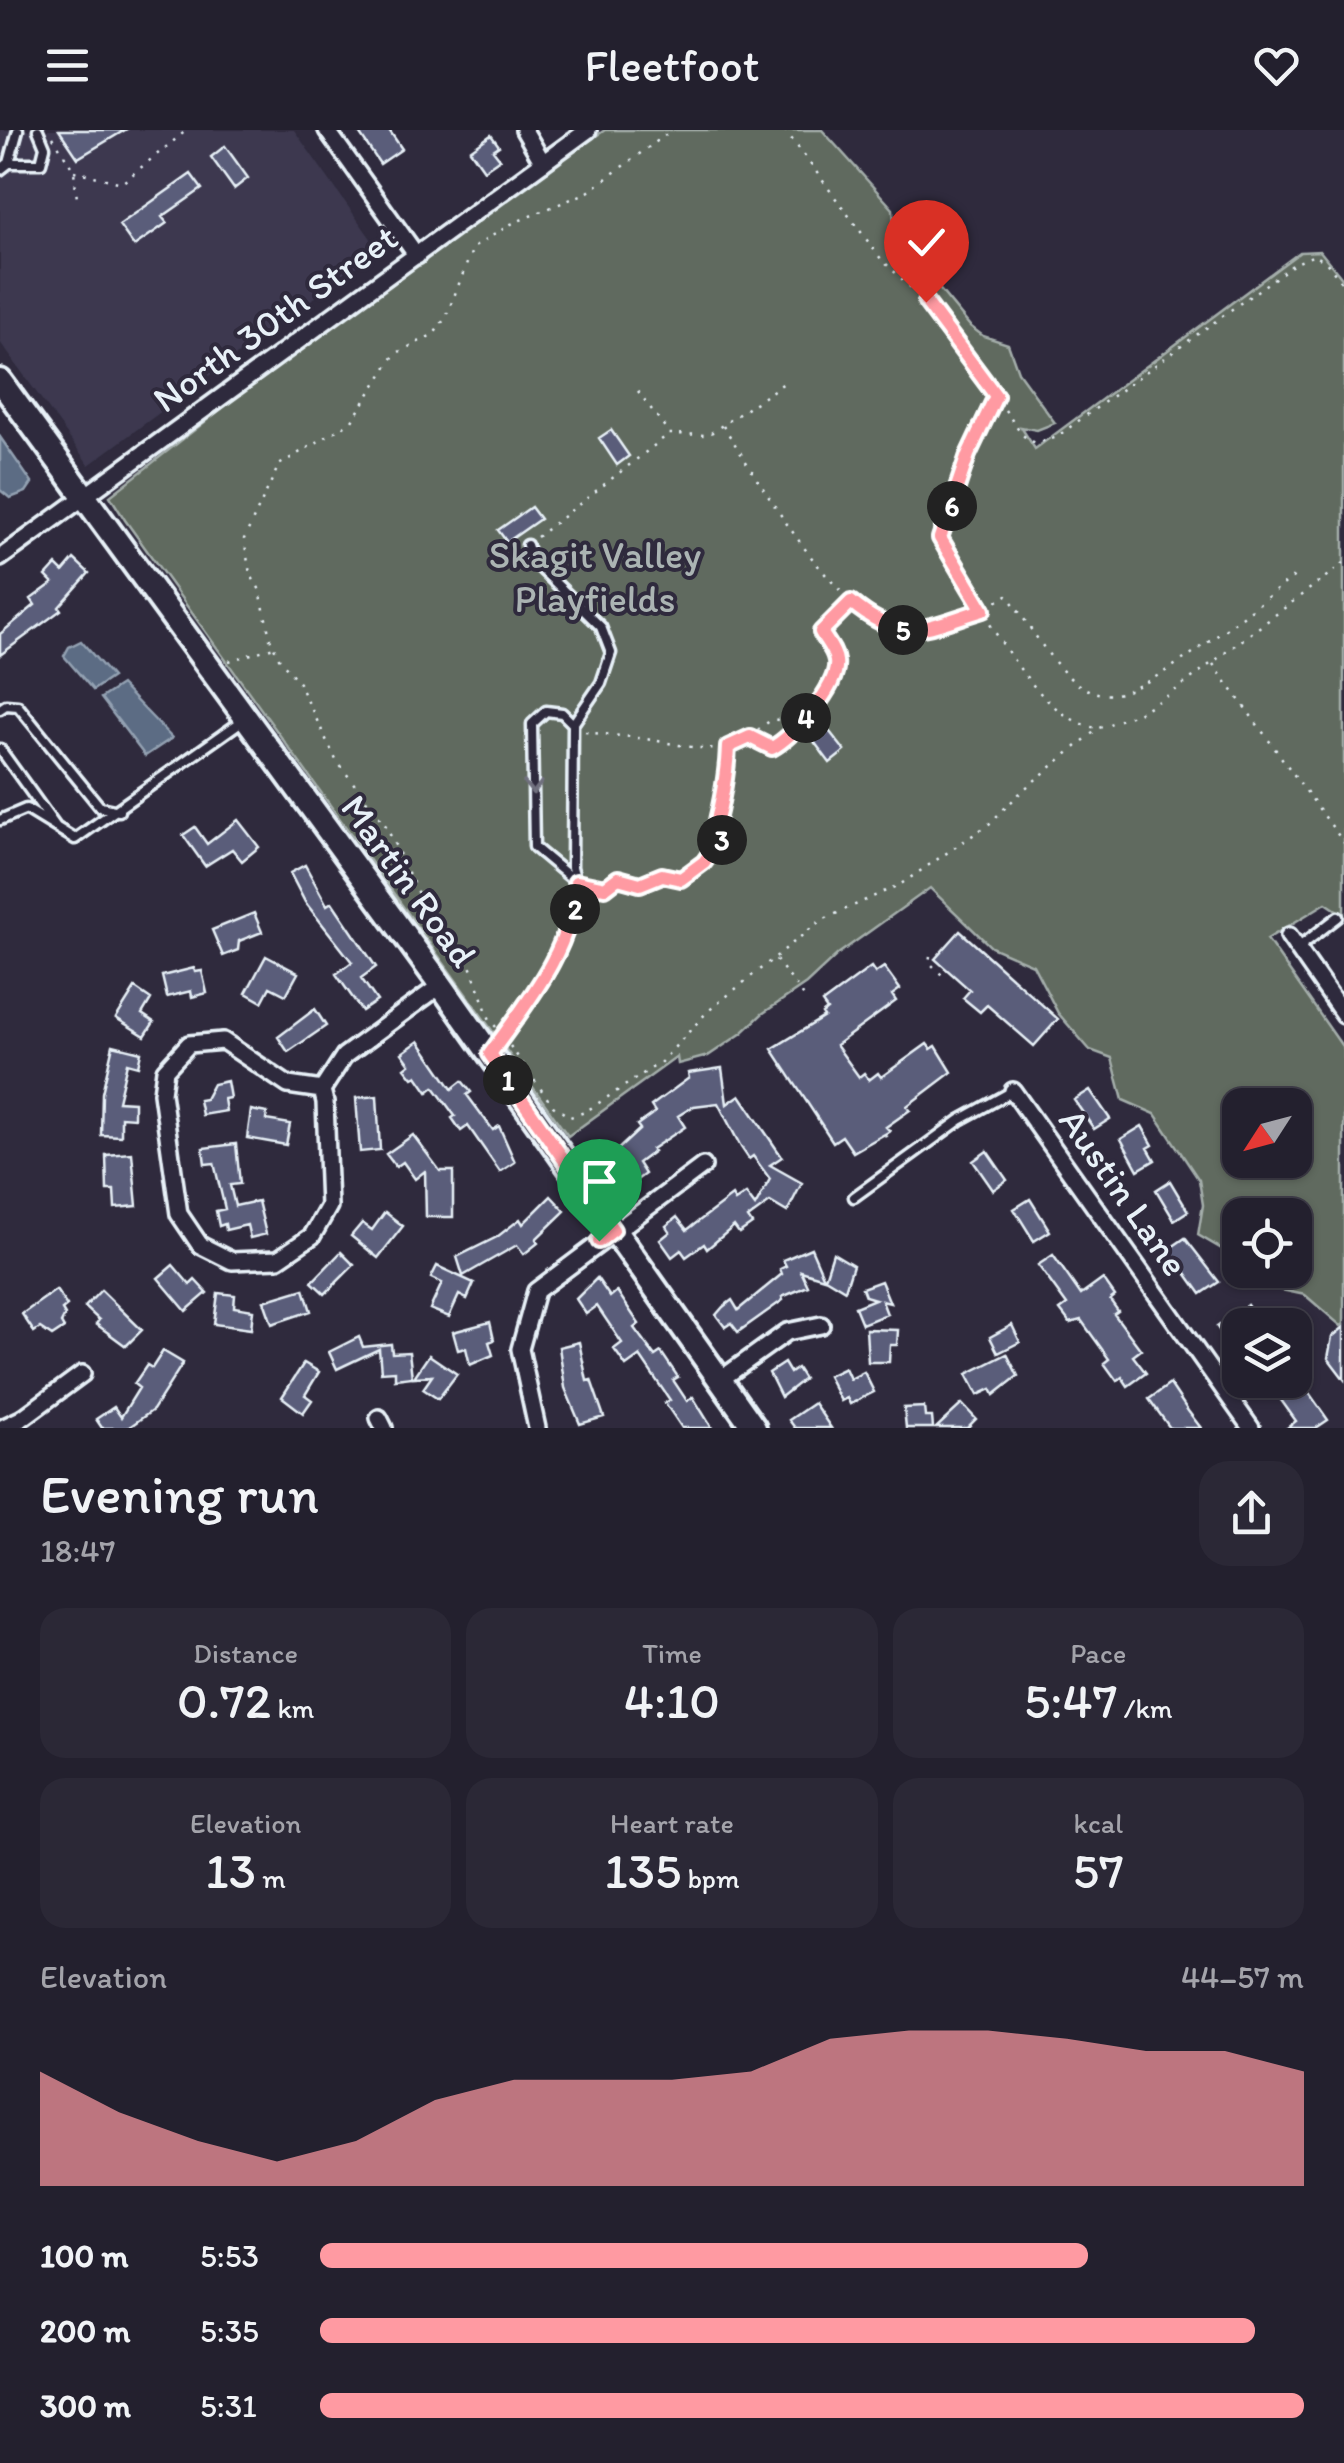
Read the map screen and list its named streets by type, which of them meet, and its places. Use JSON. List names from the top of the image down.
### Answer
{
  "streets": {
    "street": ["North 30th Street", "Martin Road", "Austin Lane"]
  },
  "crossings": [
    ["North 30th Street", "Martin Road"]
  ],
  "parks": ["Skagit Valley Playfields"],
  "north": "bottom left",
  "page": {
    "header": "Fleetfoot",
    "pins": [
      "6",
      "5",
      "4",
      "3",
      "2",
      "1"
    ],
    "heading": ["Evening run", "18:47"],
    "stats": [
      ["Distance", "0.72 km"],
      ["Time", "4:10"],
      ["Pace", "5:47 /km"],
      ["Elevation", "13 m"],
      ["Heart rate", "135 bpm"],
      ["kcal", "57"]
    ],
    "chart": ["Elevation", "44–57 m"],
    "list": [
      {
        "name": "100 m",
        "note": "5:53"
      },
      {
        "name": "200 m",
        "note": "5:35"
      },
      {
        "name": "300 m",
        "note": "5:31"
      }
    ]
  }
}
